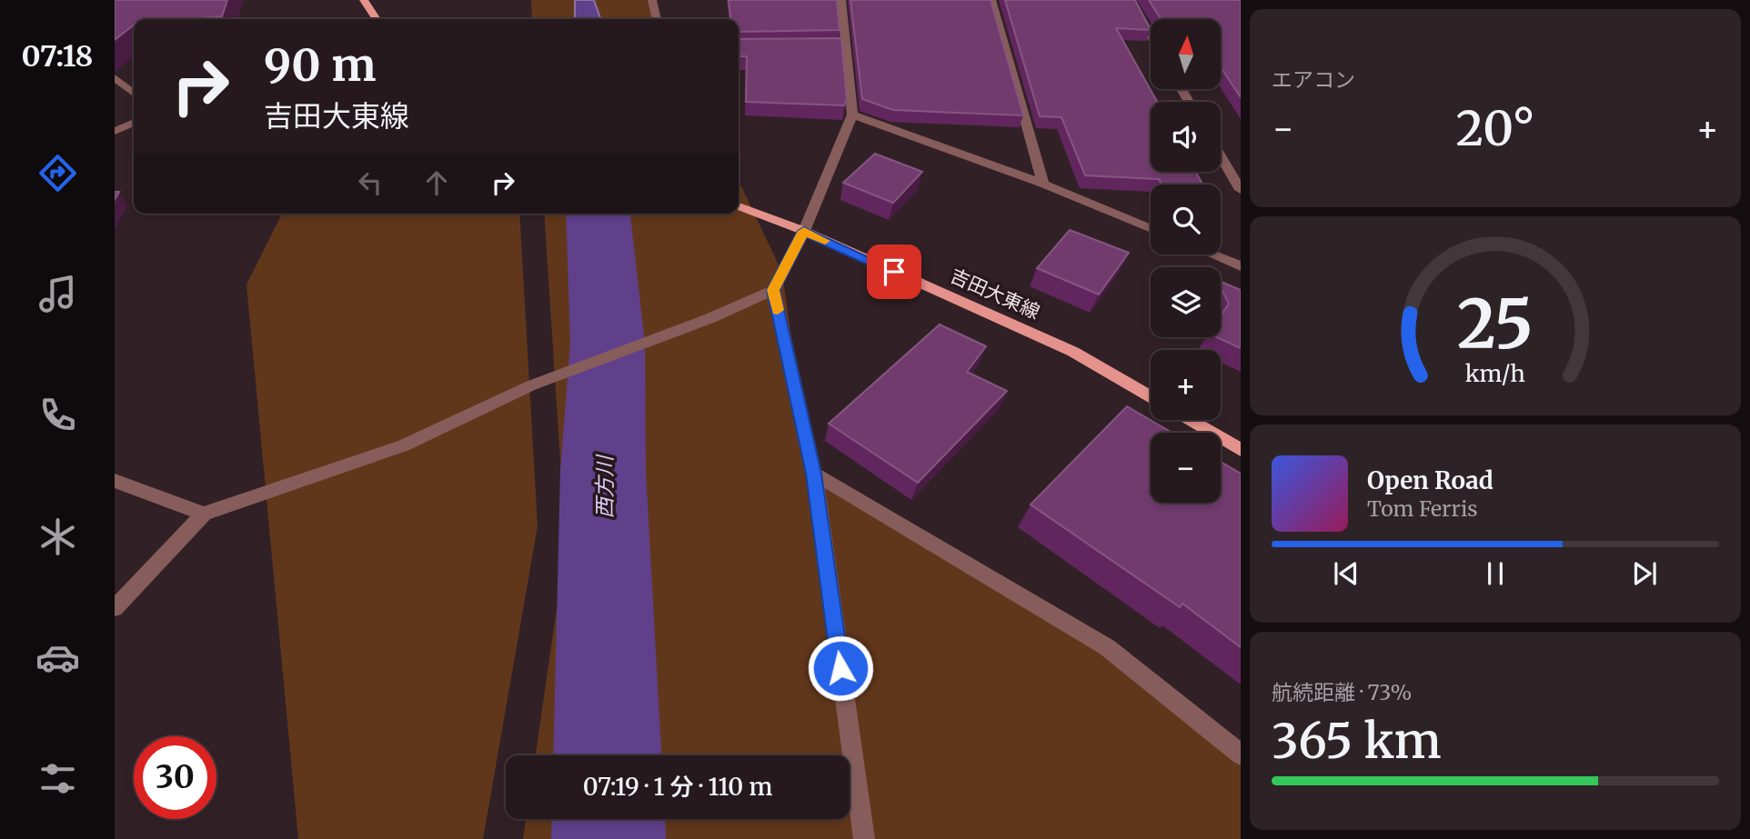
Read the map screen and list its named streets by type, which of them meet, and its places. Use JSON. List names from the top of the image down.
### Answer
{
  "streets": {
    "main road": ["吉田大東線"]
  },
  "water": ["西方川"],
  "north": "top",
  "page": {
    "tabs": "07:18",
    "tile": [
      "エアコン",
      ["航続距離 · 73%", "365 km"]
    ],
    "map_buttons": ["+", "−"],
    "turn": ["90 m", "吉田大東線"],
    "heat": ["−", "20°", "+"],
    "song": ["Open Road", "Tom Ferris"],
    "limit": "30",
    "trip": "07:19 · 1 分 · 110 m",
    "gauge": ["25", "km/h"]
  }
}
